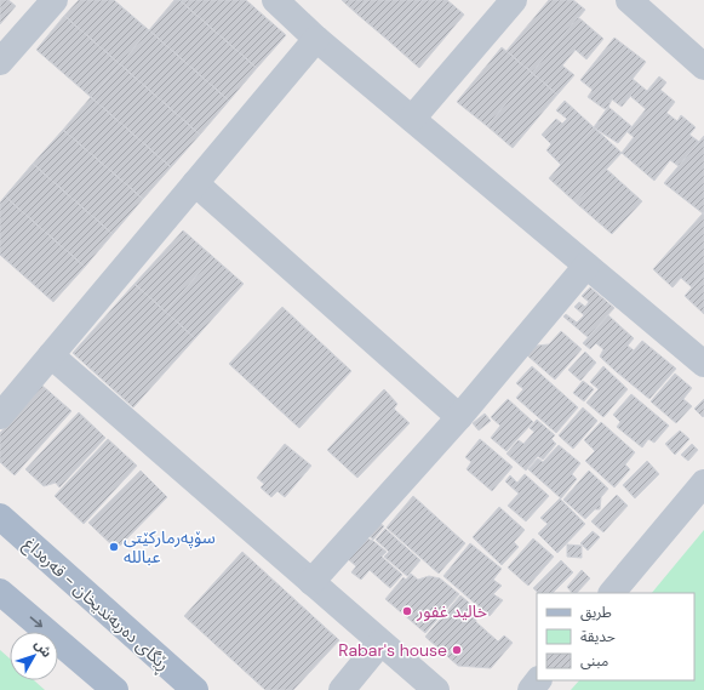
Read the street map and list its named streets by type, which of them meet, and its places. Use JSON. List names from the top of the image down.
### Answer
{
  "streets": {
    "main road": ["ڕێگای دەربەندیخان - قەرەداغ"]
  },
  "places": ["سۆپه‌رماركێتى عبالله", "خالید غفور", "Rabar's house"],
  "legend": ["طريق", "حديقة", "مبنى"],
  "north": "top right"
}
